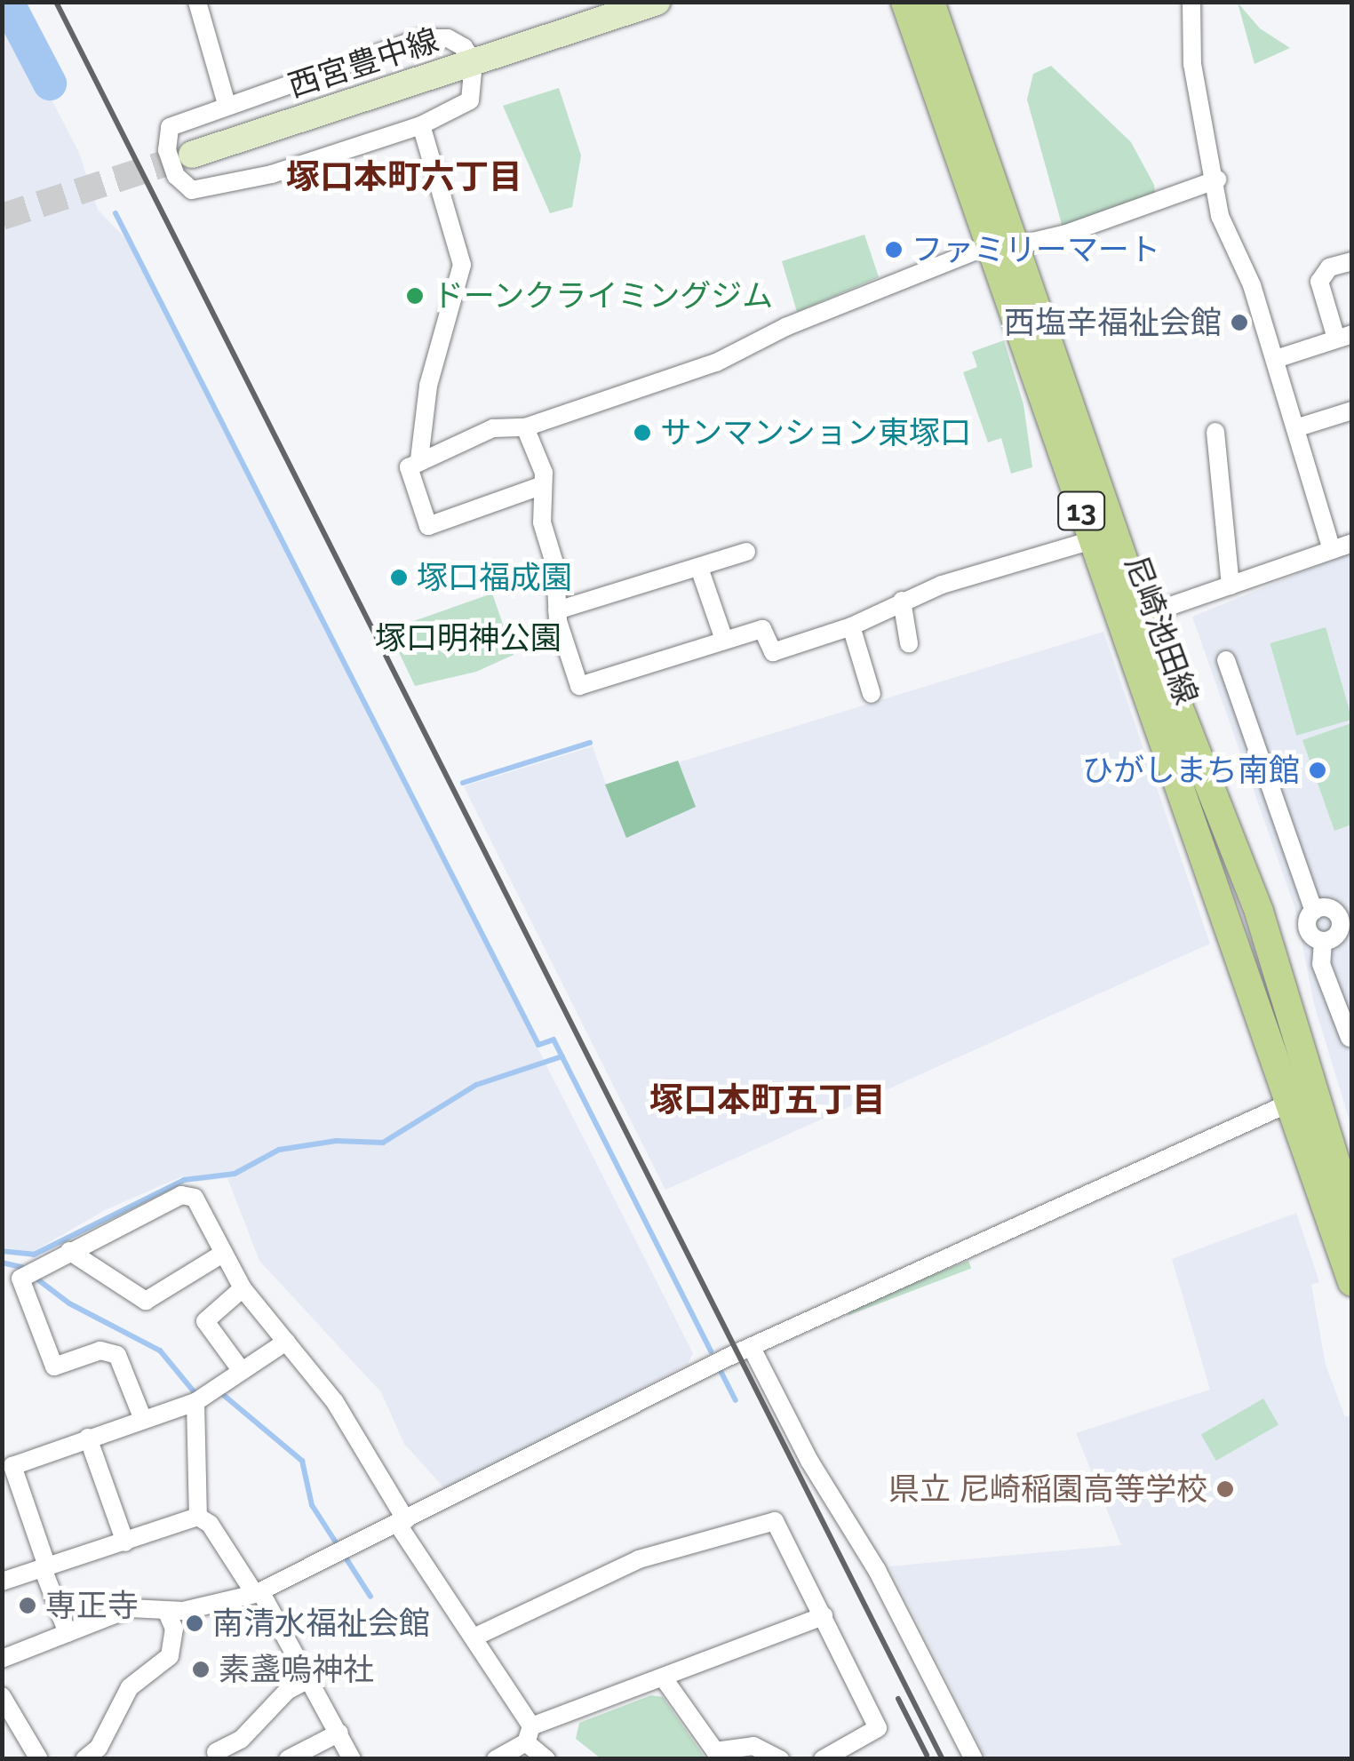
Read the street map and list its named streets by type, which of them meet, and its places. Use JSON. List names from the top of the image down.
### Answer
{
  "streets": {
    "main road": ["西宮豊中線", "13", "尼崎池田線"]
  },
  "districts": ["塚口本町六丁目", "塚口本町五丁目"],
  "parks": ["塚口明神公園"],
  "places": [
    "ファミリーマート",
    "ドーンクライミングジム",
    "西塩辛福祉会館",
    "サンマンション東塚口",
    "塚口福成園",
    "ひがしまち南館",
    "県立 尼崎稲園高等学校",
    "専正寺",
    "南清水福祉会館",
    "素盞嗚神社"
  ]
}
